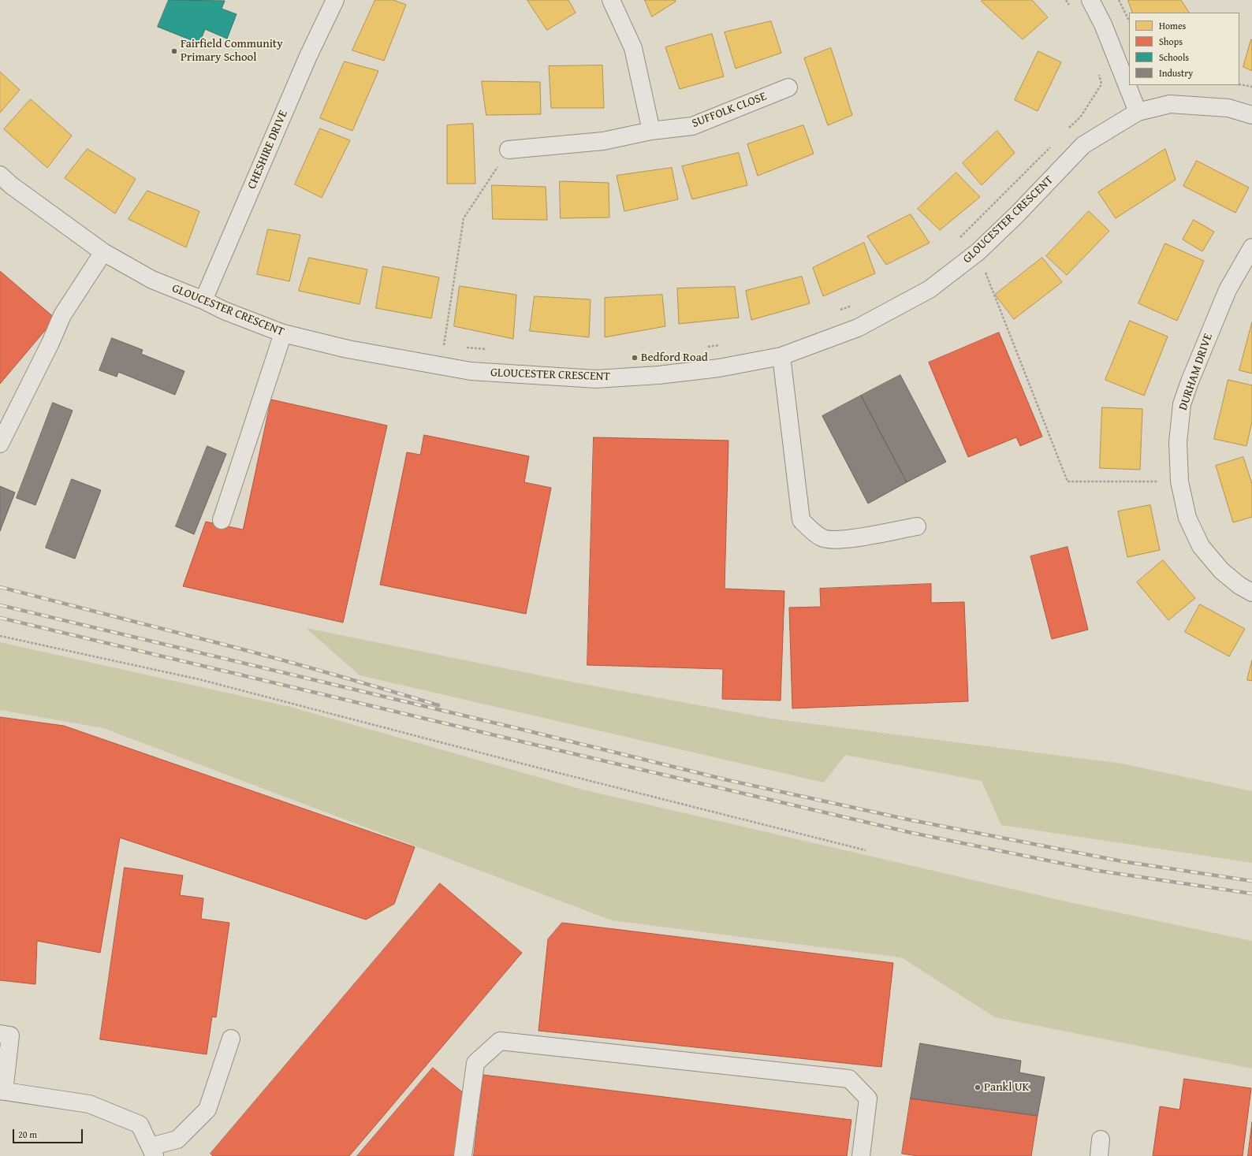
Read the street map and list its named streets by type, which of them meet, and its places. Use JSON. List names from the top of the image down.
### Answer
{
  "streets": {
    "street": [
      "SUFFOLK CLOSE",
      "CHESHIRE DRIVE",
      "GLOUCESTER CRESCENT",
      "DURHAM DRIVE"
    ]
  },
  "crossings": [
    ["CHESHIRE DRIVE", "GLOUCESTER CRESCENT"]
  ],
  "places": ["Fairfield Community Primary School", "Bedford Road", "Pankl UK"],
  "legend": [
    "Homes",
    "Shops",
    "Schools",
    "Industry"
  ],
  "scale_bar": "20 m"
}
